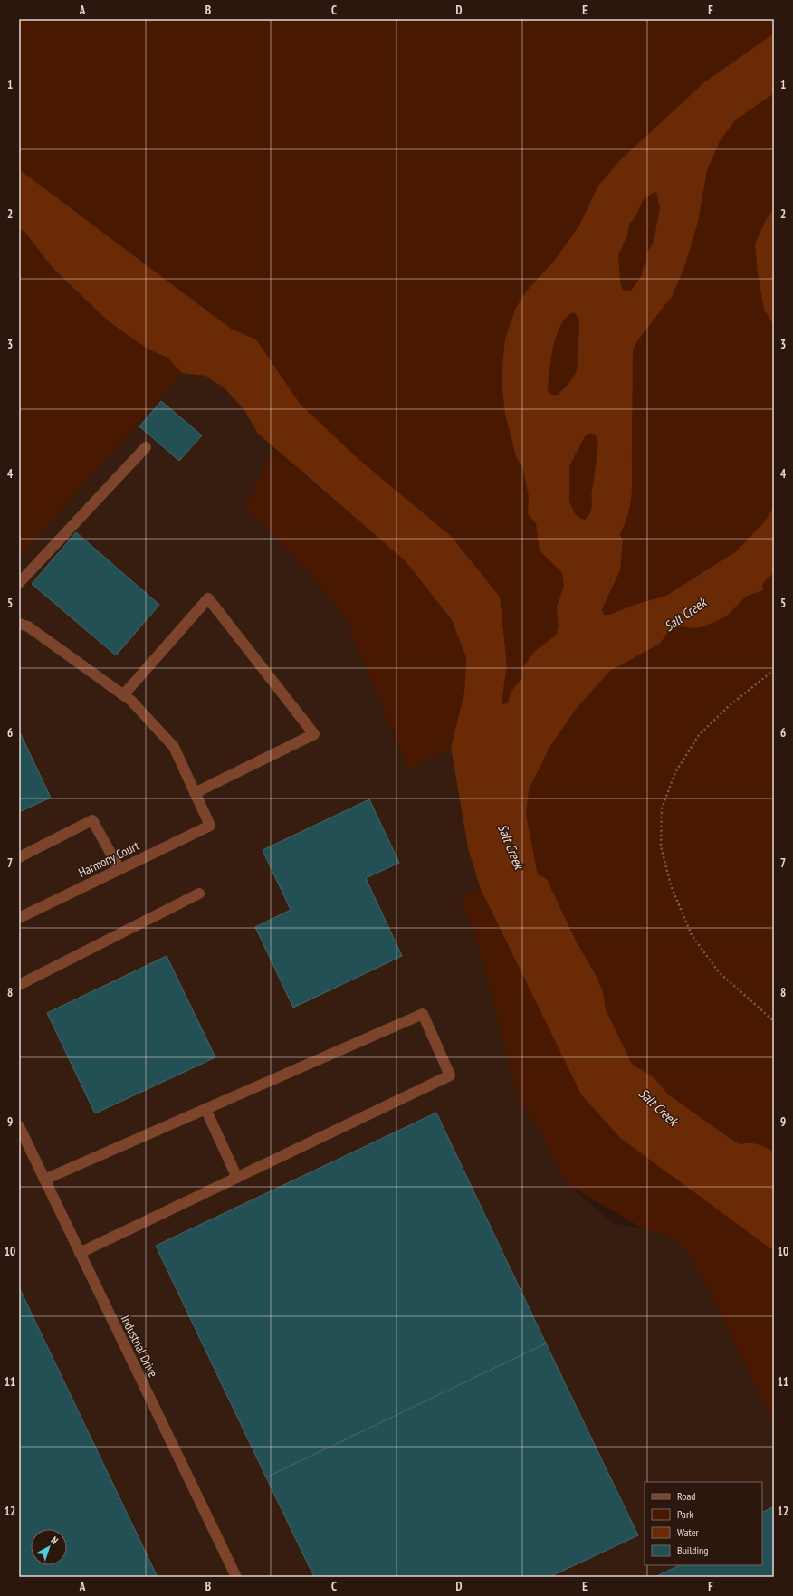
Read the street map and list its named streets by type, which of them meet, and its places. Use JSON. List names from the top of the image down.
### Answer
{
  "streets": {
    "street": ["Harmony Court", "Industrial Drive"]
  },
  "water": ["Salt Creek"],
  "legend": [
    "Road",
    "Park",
    "Water",
    "Building"
  ],
  "north": "top right",
  "grid": {
    "columns": [
      "A",
      "B",
      "C",
      "D",
      "E",
      "F"
    ],
    "rows": [
      "1",
      "2",
      "3",
      "4",
      "5",
      "6",
      "7",
      "8",
      "9",
      "10",
      "11",
      "12"
    ]
  }
}
